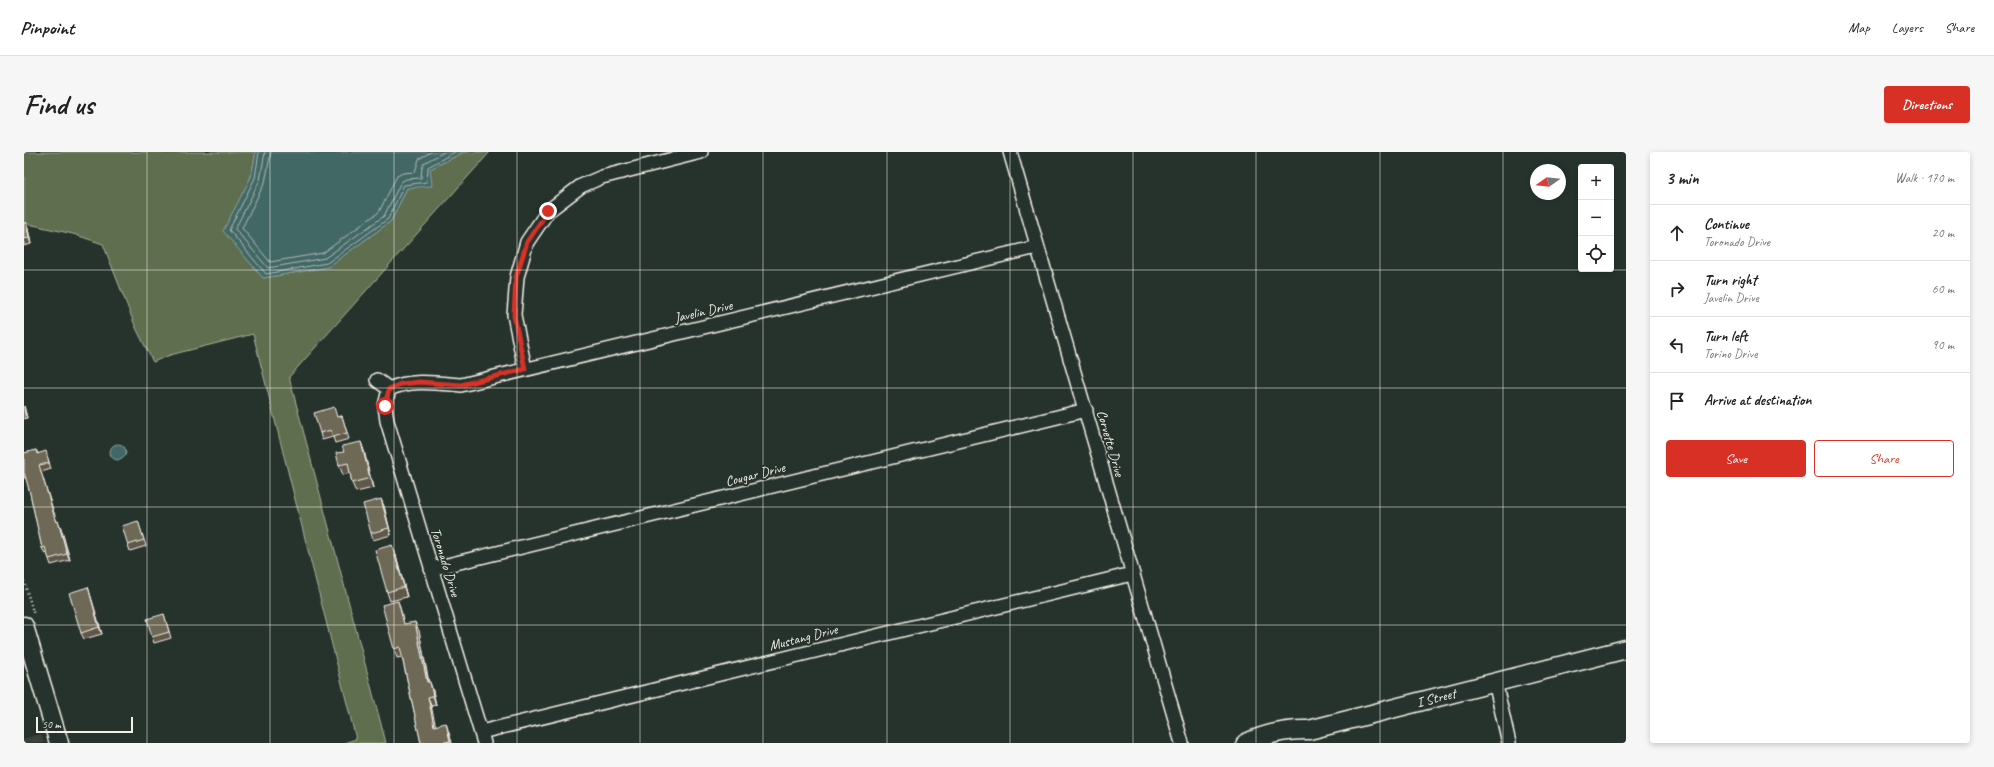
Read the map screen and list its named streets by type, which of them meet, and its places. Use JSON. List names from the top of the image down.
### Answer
{
  "streets": {
    "street": [
      "Javelin Drive",
      "Corvette Drive",
      "Cougar Drive",
      "Toronado Drive",
      "Mustang Drive",
      "I Street"
    ]
  },
  "crossings": [
    ["Javelin Drive", "Corvette Drive"],
    ["Javelin Drive", "Toronado Drive"],
    ["Corvette Drive", "Cougar Drive"],
    ["Corvette Drive", "Mustang Drive"],
    ["Cougar Drive", "Toronado Drive"],
    ["Toronado Drive", "Mustang Drive"]
  ],
  "scale_bar": "50 m",
  "north": "left",
  "page": {
    "header": "Pinpoint",
    "nav": ["Map", "Layers", "Share"],
    "buttons": [
      "Directions",
      ["Save", "Share"]
    ],
    "title": "Find us",
    "heading": ["3 min", "Walk · 170 m"],
    "map_buttons": ["+", "−"],
    "list": [
      ["Continue", "Toronado Drive", "20 m"],
      ["Turn right", "Javelin Drive", "60 m"],
      ["Turn left", "Torino Drive", "90 m"],
      "Arrive at destination"
    ],
    "scale": "50 m"
  }
}
